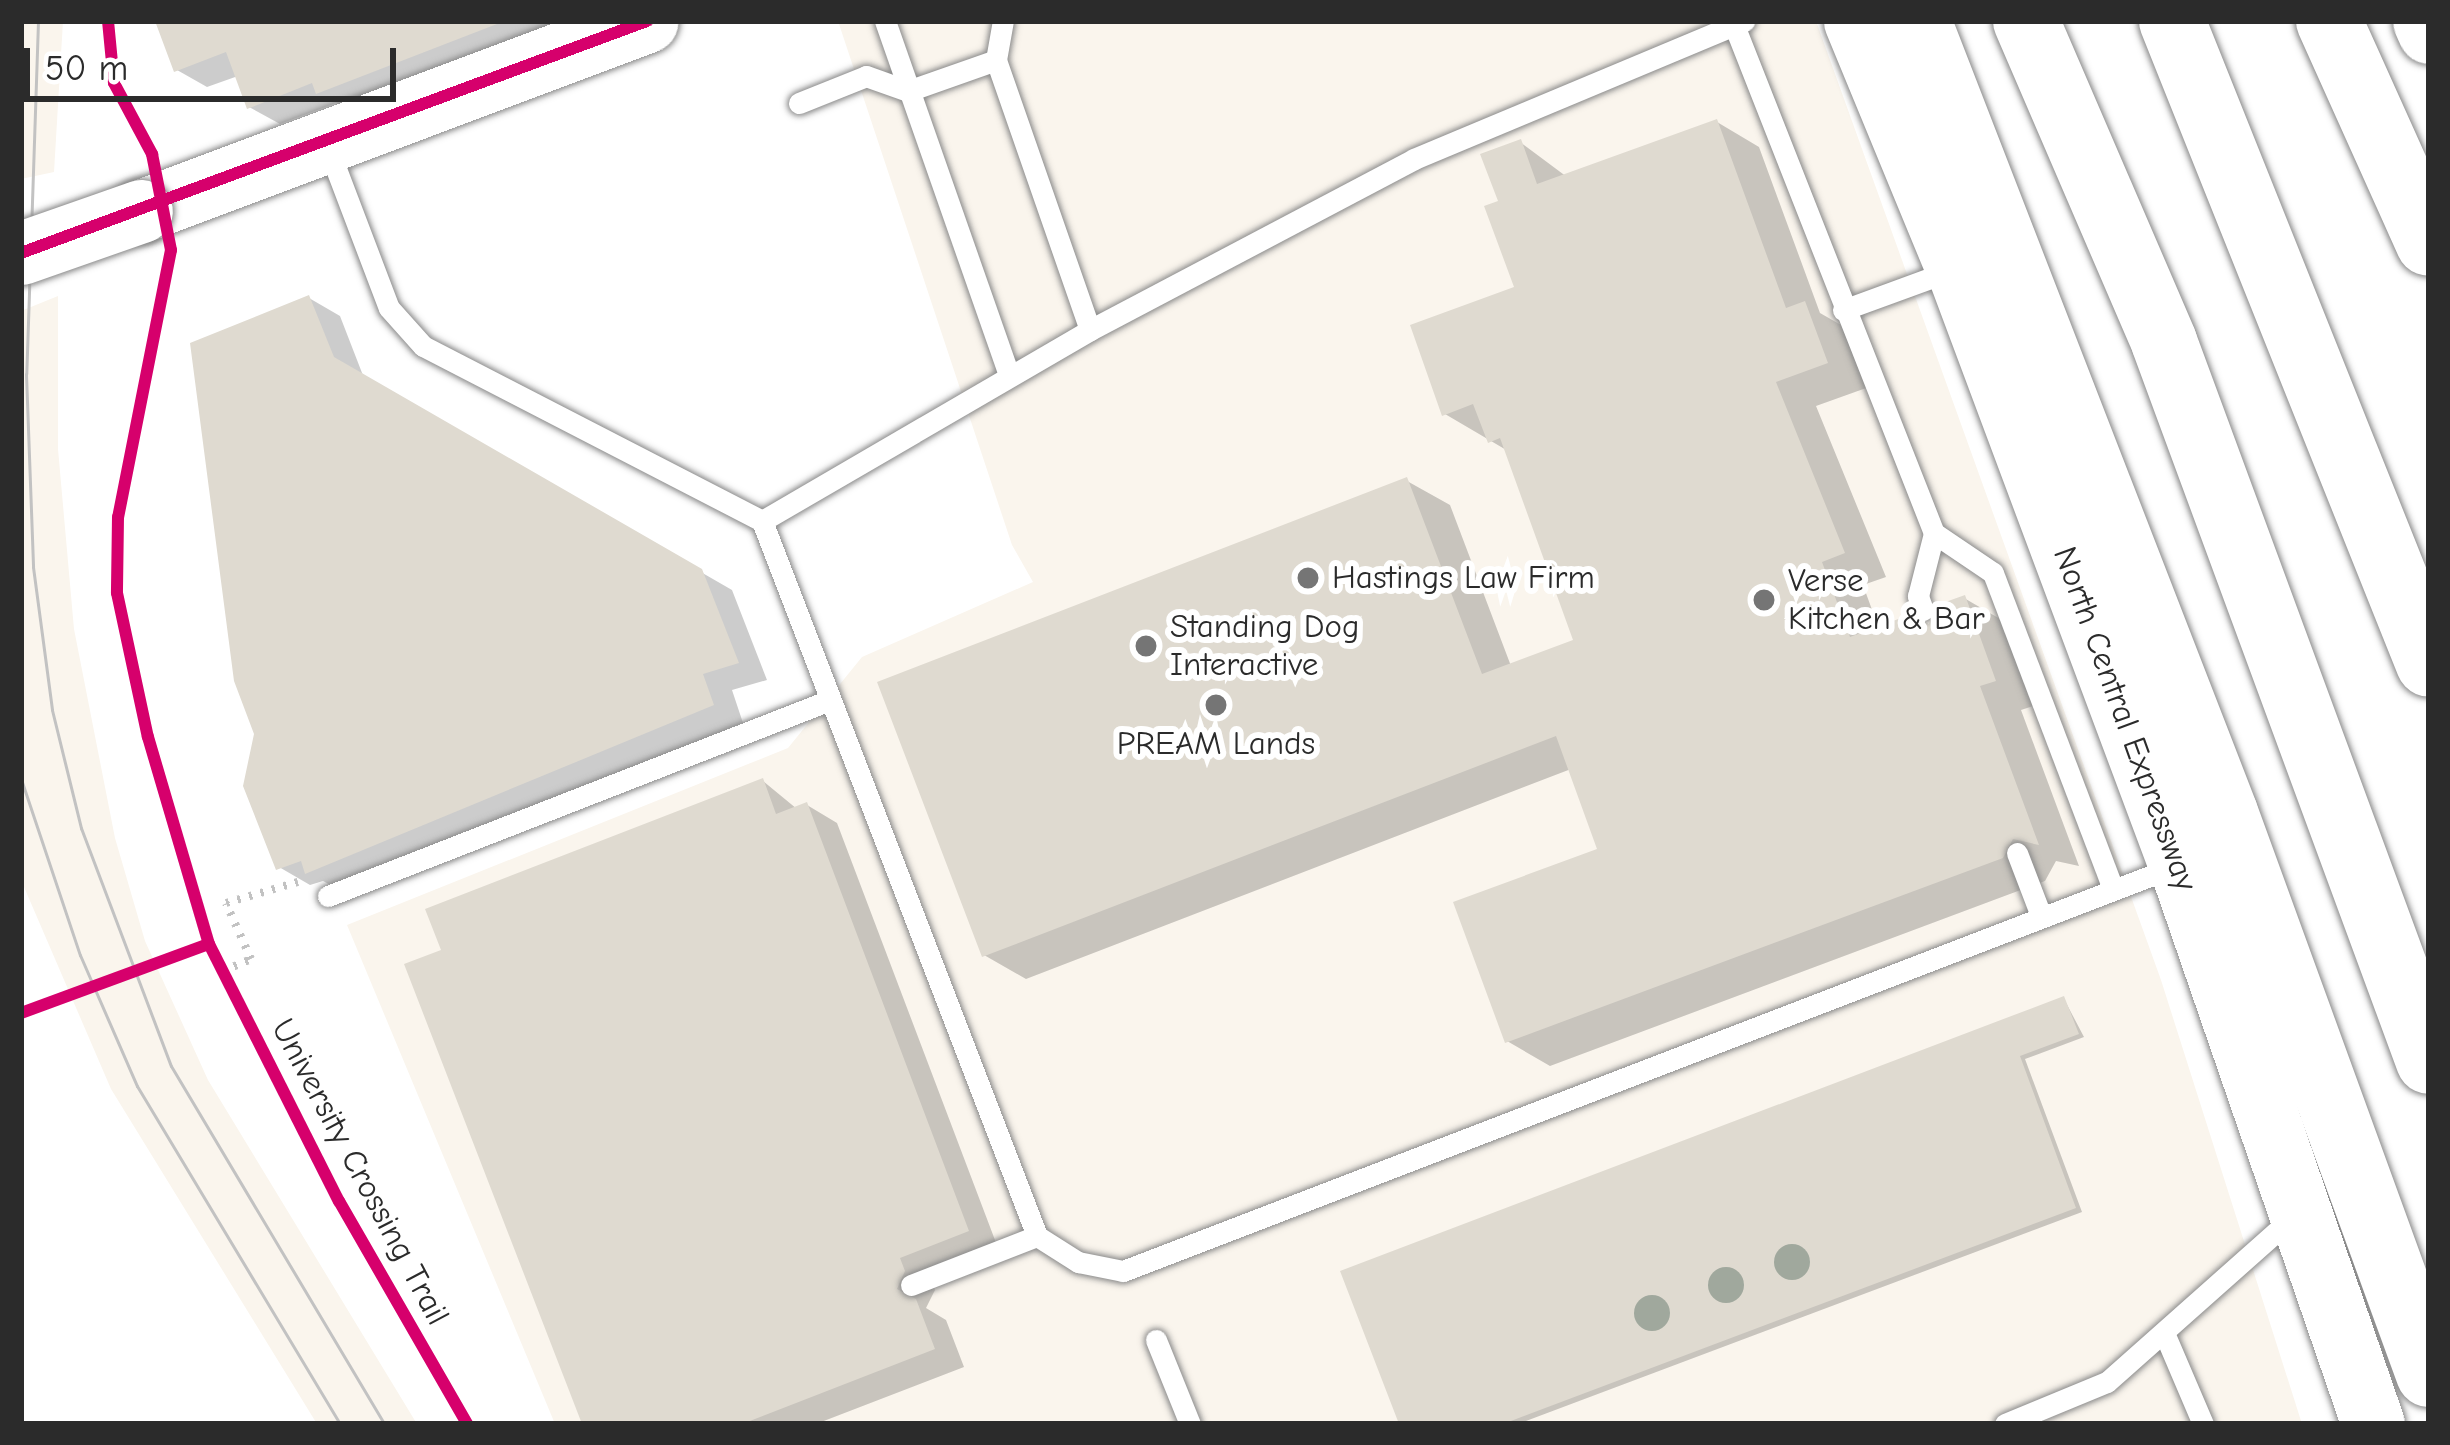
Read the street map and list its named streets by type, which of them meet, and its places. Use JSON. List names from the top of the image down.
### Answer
{
  "streets": {
    "main road": ["North Central Expressway"],
    "cycle path": ["University Crossing Trail"]
  },
  "places": [
    "Hastings Law Firm",
    "Verse Kitchen & Bar",
    "Standing Dog Interactive",
    "PREAM Lands"
  ],
  "scale_bar": "50 m"
}
